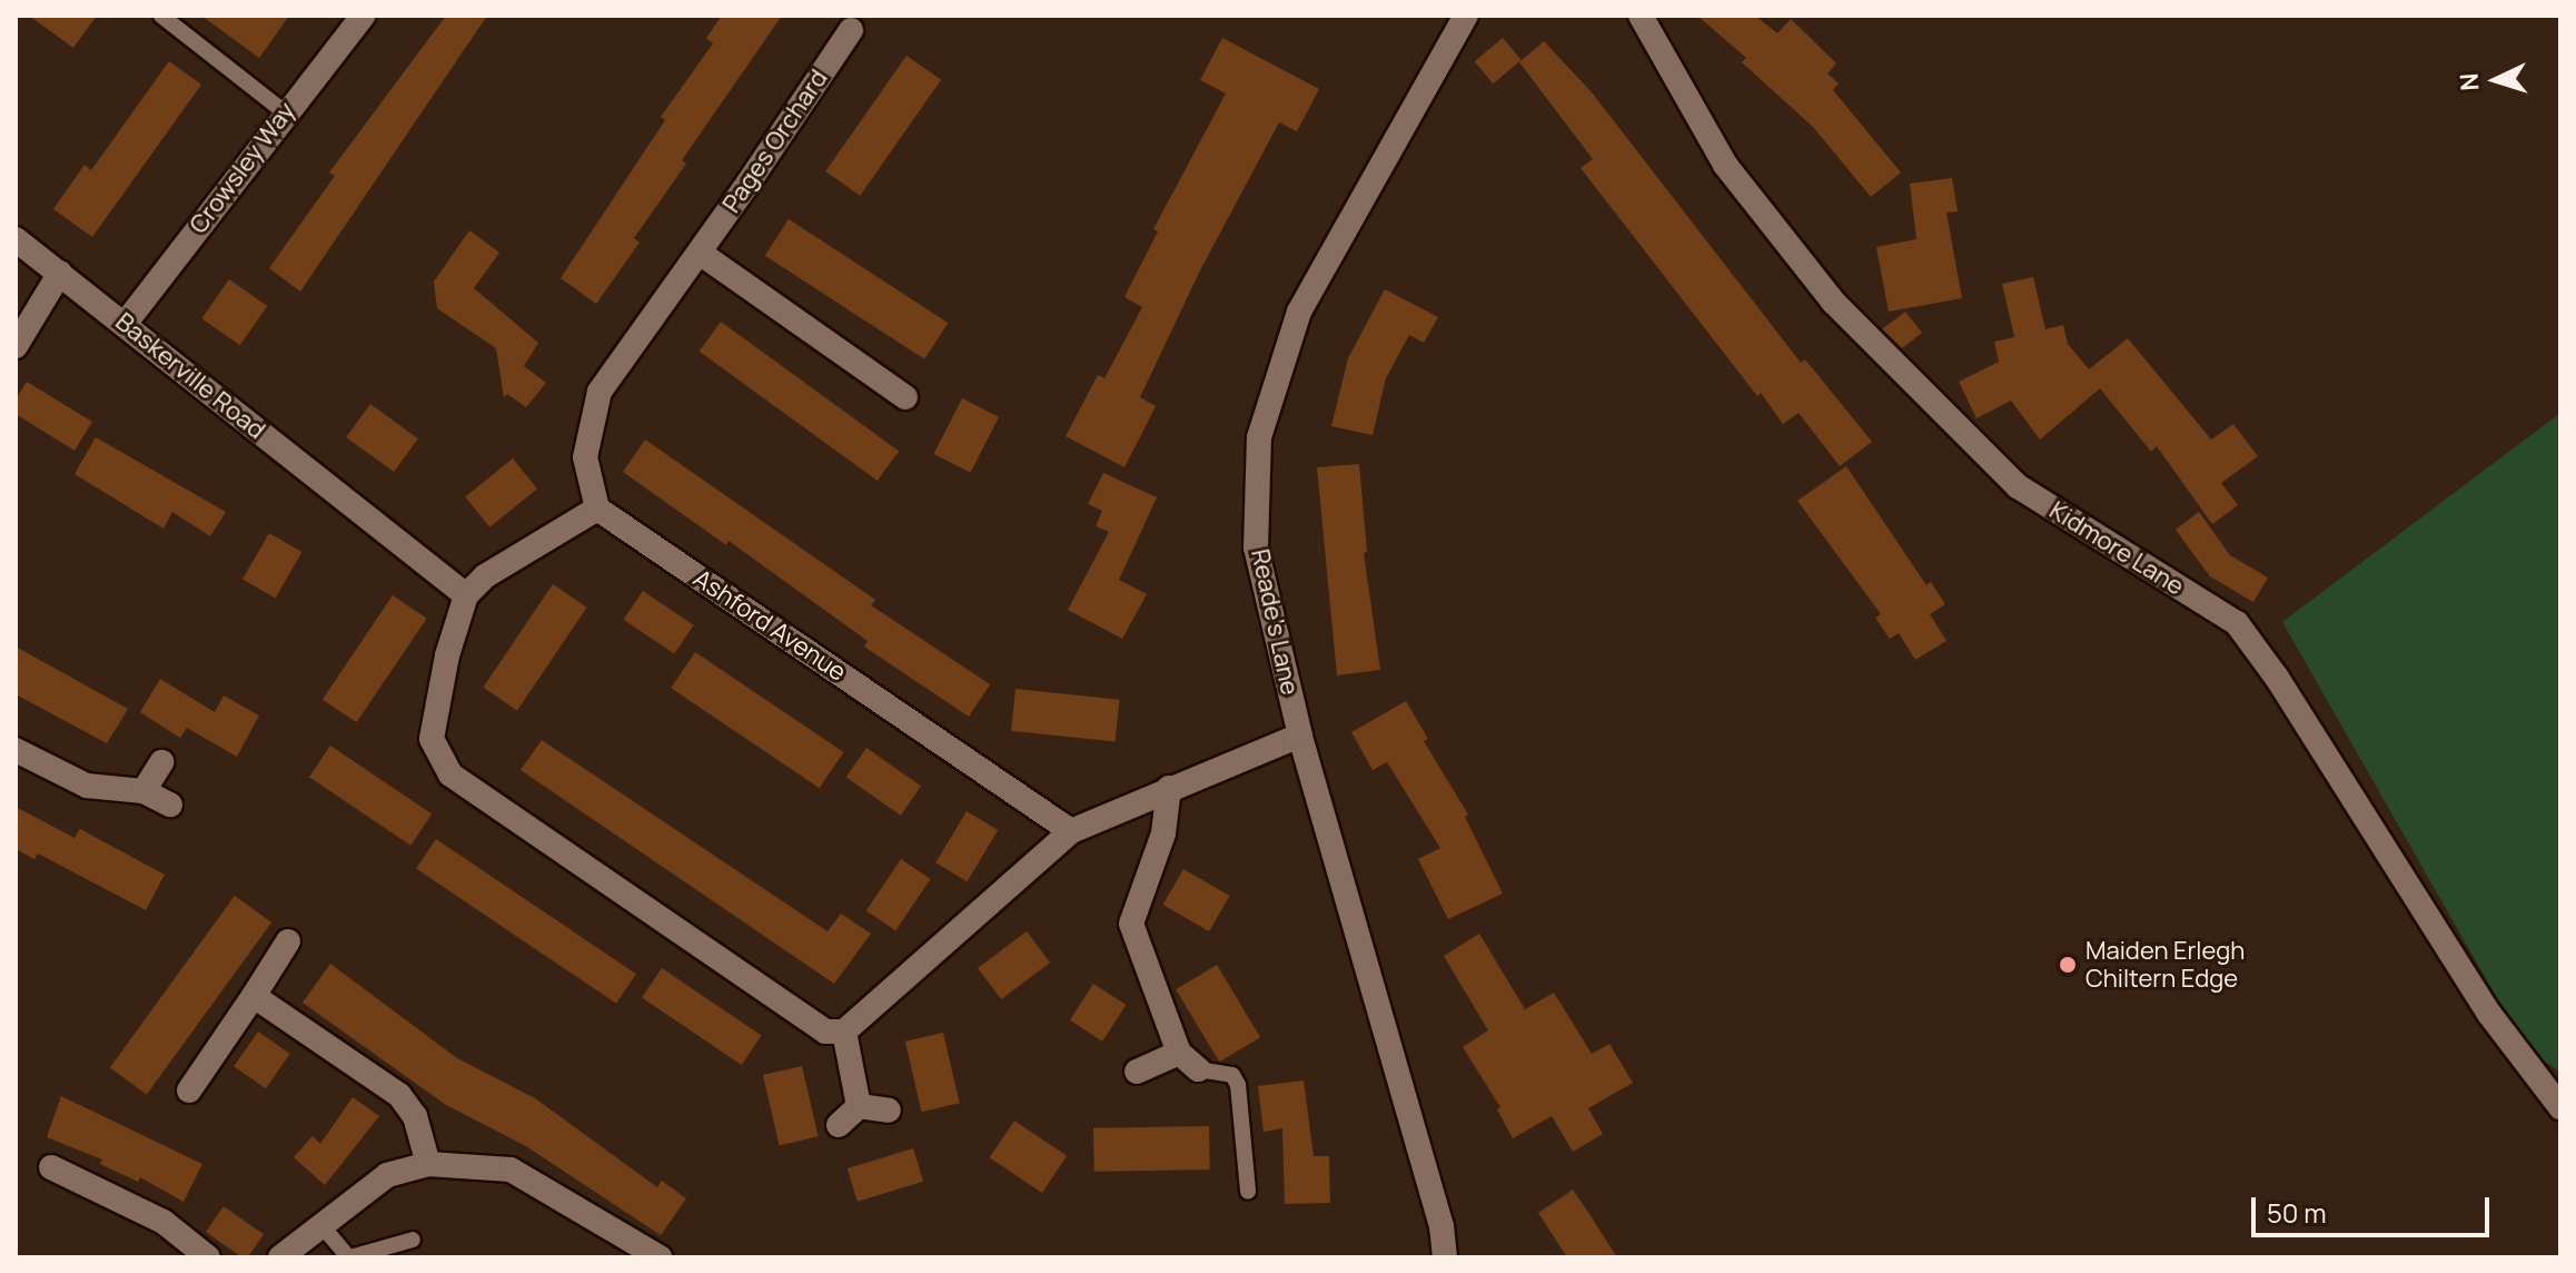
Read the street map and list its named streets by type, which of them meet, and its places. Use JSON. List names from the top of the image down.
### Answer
{
  "streets": {
    "street": [
      "Pages Orchard",
      "Crowsley Way",
      "Baskerville Road",
      "Kidmore Lane",
      "Reade's Lane",
      "Ashford Avenue"
    ]
  },
  "crossings": [
    ["Pages Orchard", "Ashford Avenue"],
    ["Crowsley Way", "Baskerville Road"]
  ],
  "places": ["Maiden Erlegh Chiltern Edge"],
  "scale_bar": "50 m",
  "north": "left"
}
